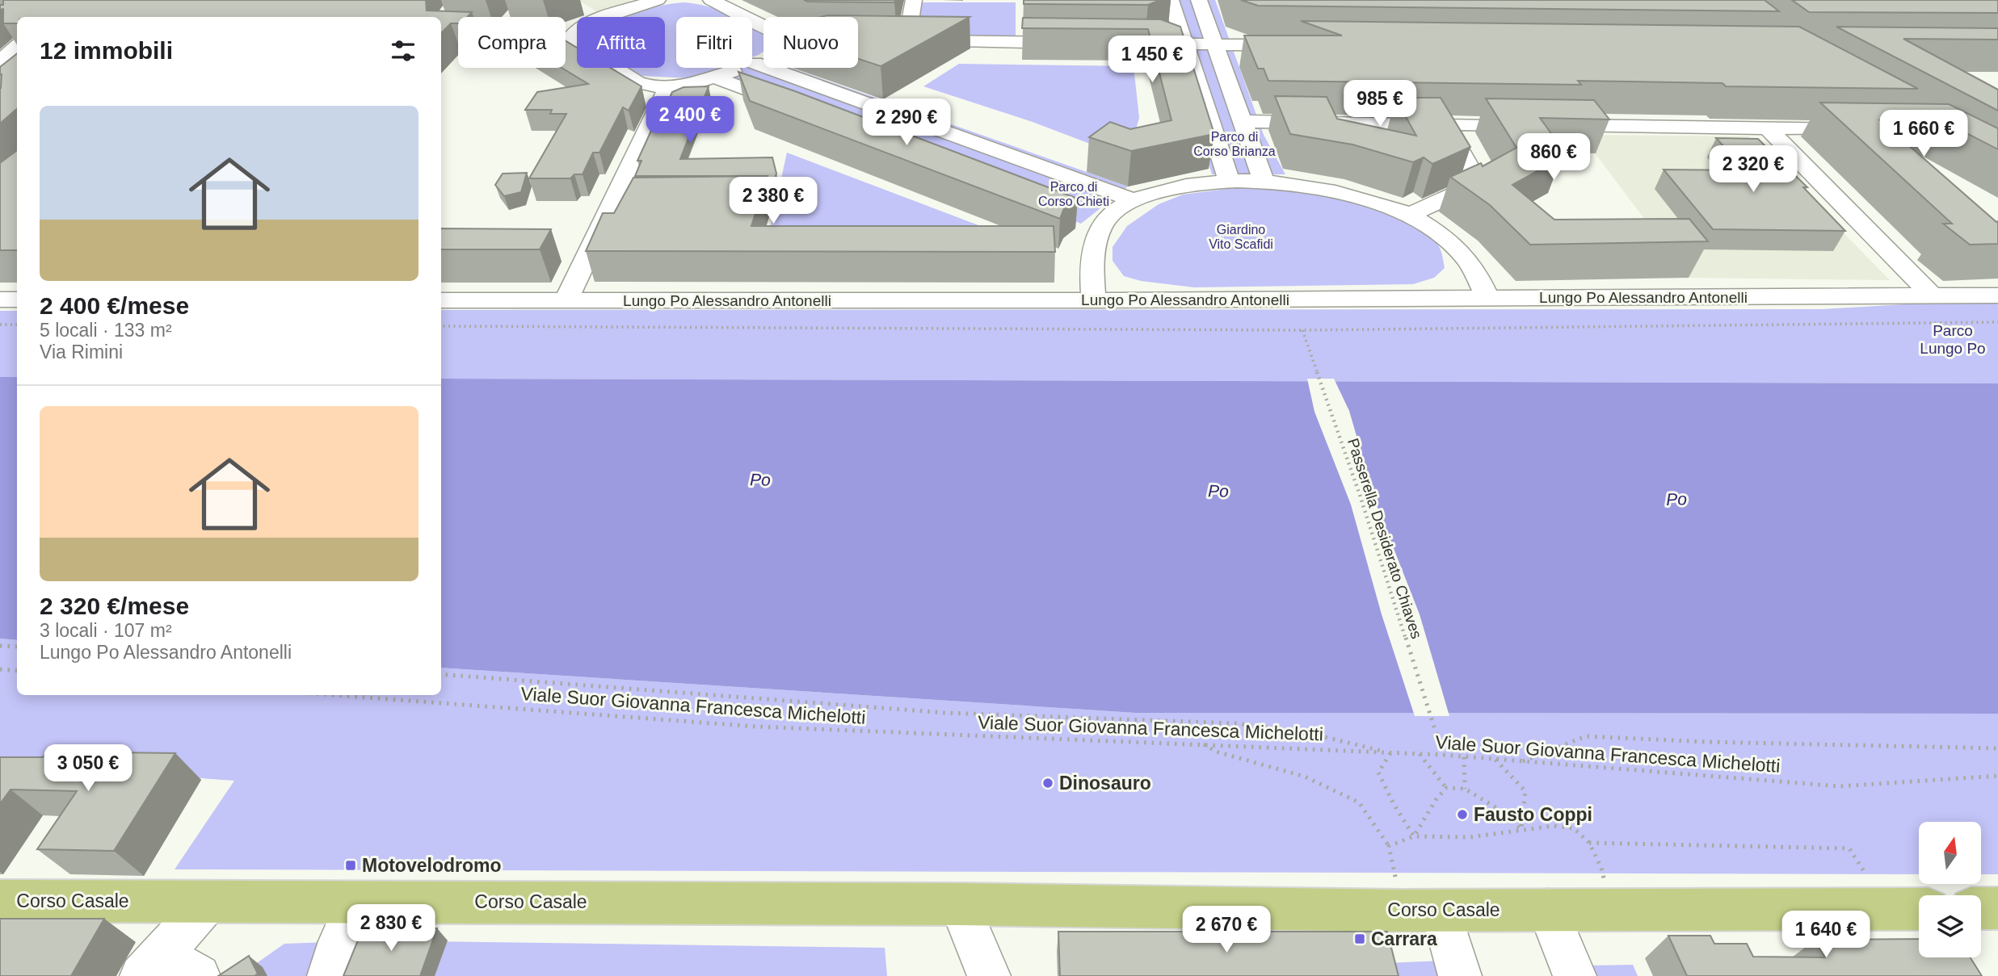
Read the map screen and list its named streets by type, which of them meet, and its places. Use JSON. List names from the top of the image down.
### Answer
{
  "streets": {
    "main road": ["Corso Casale"],
    "street": ["Lungo Po Alessandro Antonelli"],
    "path": ["Passerella Desiderato Chiaves", "Viale Suor Giovanna Francesca Michelotti"]
  },
  "crossings": [
    ["Passerella Desiderato Chiaves", "Viale Suor Giovanna Francesca Michelotti"]
  ],
  "water": ["Po"],
  "parks": [
    "Parco di Corso Brianza",
    "Parco di Corso Chieti",
    "Giardino Vito Scafidi",
    "Parco Lungo Po"
  ],
  "places": {
    "other": ["Dinosauro", "Fausto Coppi"],
    "transit": ["Motovelodromo", "Carrara"]
  },
  "north": "top",
  "page": {
    "chip": [
      "Compra",
      "Affitta",
      "Filtri",
      "Nuovo"
    ],
    "heading": "12 immobili",
    "price": [
      "1 450 €",
      "985 €",
      "2 400 €",
      "2 290 €",
      "1 660 €",
      "860 €",
      "2 320 €",
      "2 380 €",
      "3 050 €",
      "2 830 €",
      "2 670 €",
      "1 640 €"
    ],
    "list": [
      {
        "name": "2 400 €/mese",
        "note": "5 locali · 133 m² · Via Rimini"
      },
      {
        "name": "2 320 €/mese",
        "note": "3 locali · 107 m² · Lungo Po Alessandro Antonelli"
      }
    ]
  }
}
